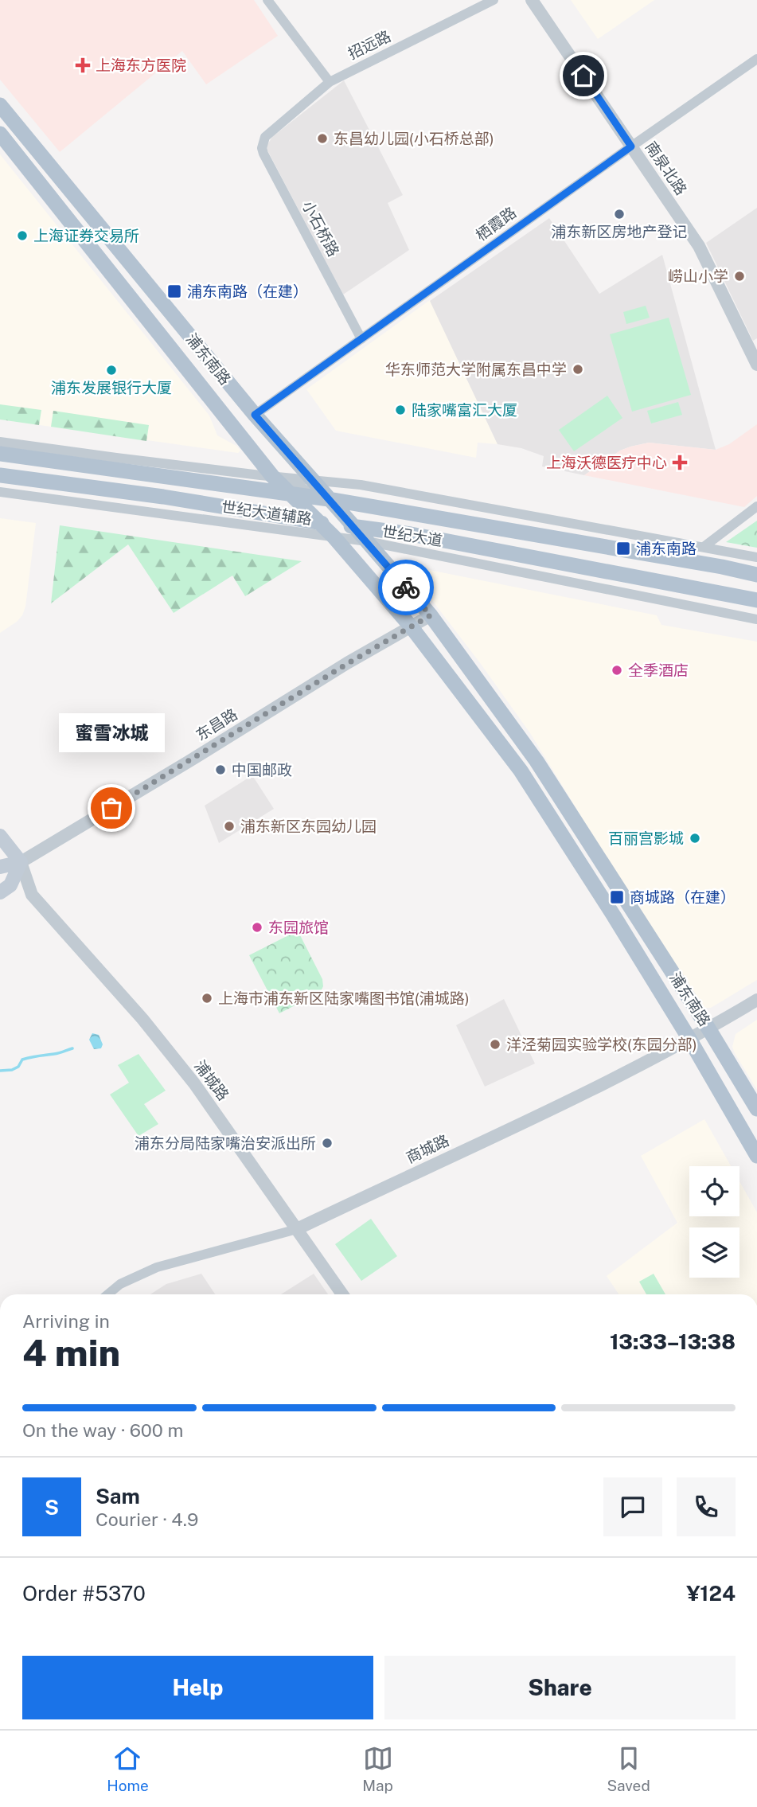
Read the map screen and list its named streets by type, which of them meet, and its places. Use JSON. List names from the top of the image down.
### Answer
{
  "streets": {
    "main road": [
      "浦东南路",
      "世纪大道",
      "东昌路",
      "浦城路"
    ],
    "street": [
      "招远路",
      "南泉北路",
      "栖霞路",
      "小石桥路",
      "世纪大道辅路",
      "商城路"
    ]
  },
  "crossings": [
    ["招远路", "小石桥路"],
    ["南泉北路", "栖霞路"],
    ["栖霞路", "小石桥路"],
    ["栖霞路", "浦东南路"],
    ["浦东南路", "世纪大道辅路"],
    ["浦东南路", "世纪大道"],
    ["浦东南路", "东昌路"],
    ["浦东南路", "商城路"],
    ["世纪大道辅路", "世纪大道"],
    ["东昌路", "浦城路"],
    ["浦城路", "商城路"]
  ],
  "places": {
    "health": ["上海东方医院", "上海沃德医疗中心"],
    "other": [
      "东昌幼儿园(小石桥总部)",
      "浦东新区房地产登记",
      "上海证券交易所",
      "崂山小学",
      "华东师范大学附属东昌中学",
      "浦东发展银行大厦",
      "陆家嘴富汇大厦",
      "全季酒店",
      "中国邮政",
      "蜜雪冰城",
      "浦东新区东园幼儿园",
      "百丽宫影城",
      "东园旅馆",
      "上海市浦东新区陆家嘴图书馆(浦城路)",
      "洋泾菊园实验学校(东园分部)",
      "浦东分局陆家嘴治安派出所"
    ],
    "transit": ["浦东南路（在建）", "浦东南路", "商城路（在建）"]
  },
  "page": {
    "bubble": "蜜雪冰城",
    "heading": ["4 min", "Arriving in", "13:33–13:38"],
    "panel": [
      "Sam",
      "Courier · 4.9",
      "Order #5370",
      "¥124"
    ],
    "bar": "On the way · 600 m",
    "round": "S",
    "buttons": ["Help", "Share"],
    "tabs": ["Home", "Map", "Saved"]
  }
}
